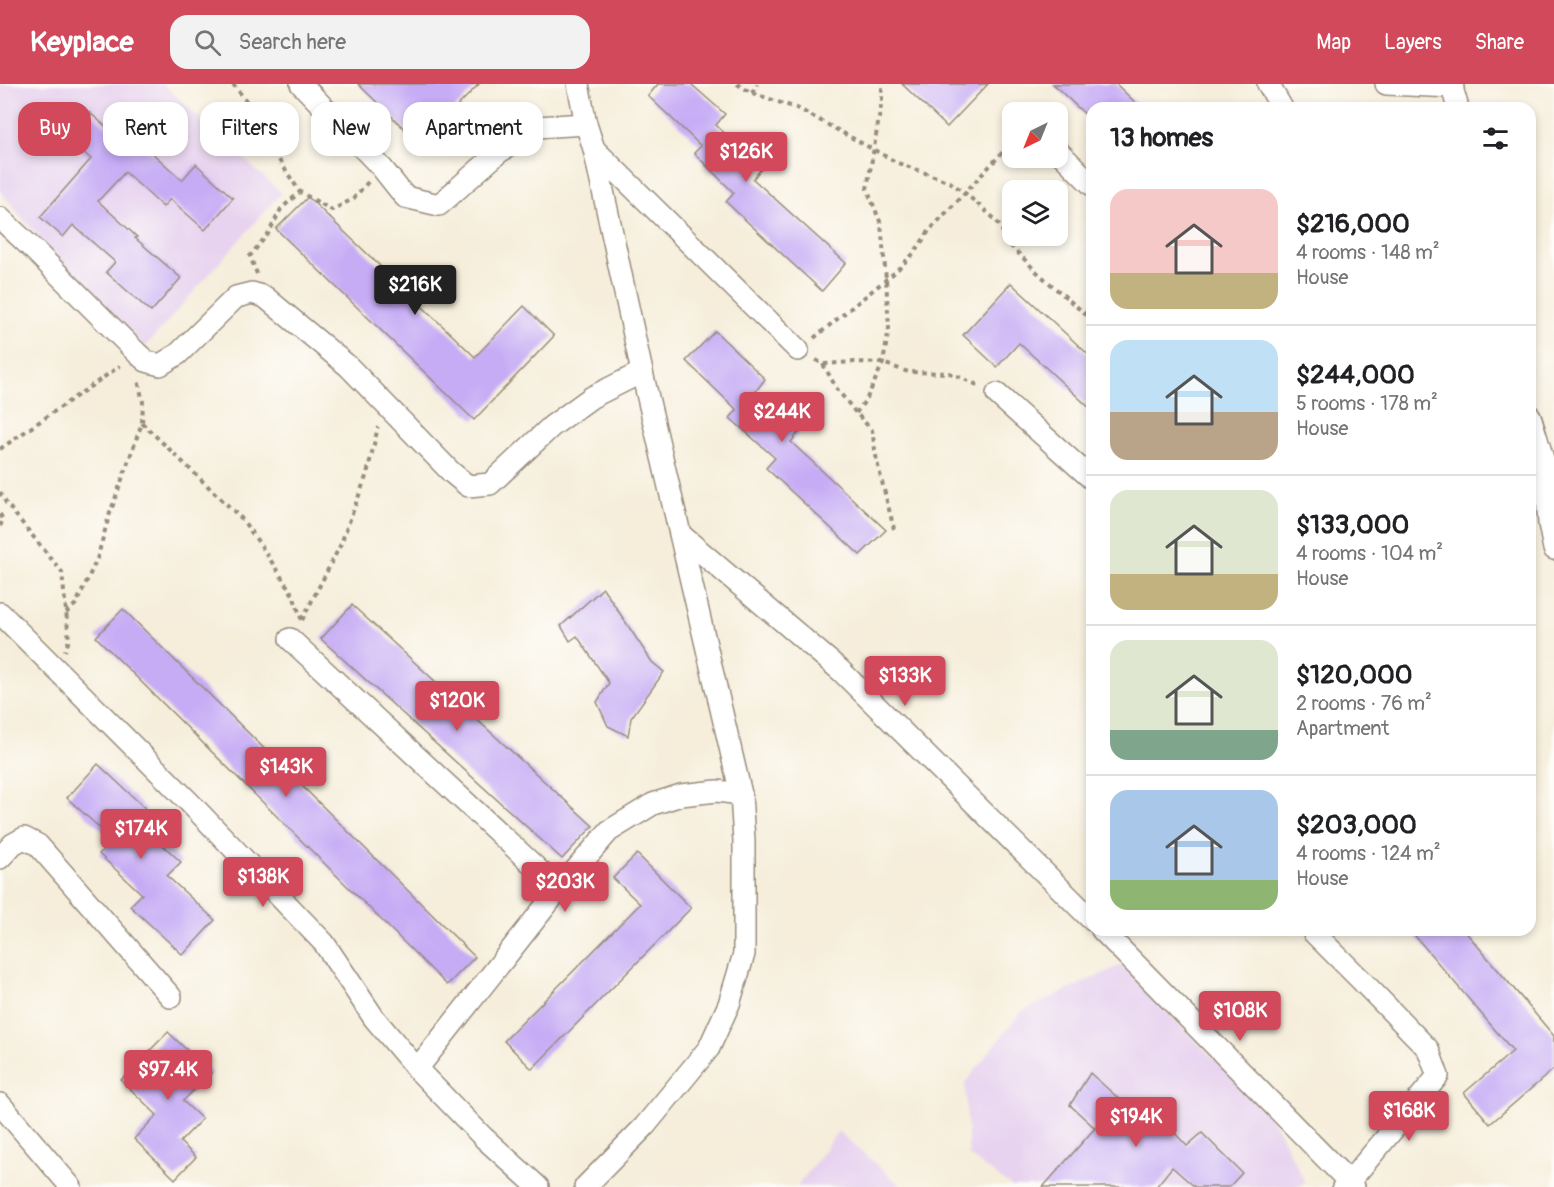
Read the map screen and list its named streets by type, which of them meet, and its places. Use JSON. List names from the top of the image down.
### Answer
{
  "north": "bottom left",
  "page": {
    "header": "Keyplace",
    "search": "Search here",
    "nav": ["Map", "Layers", "Share"],
    "chip": [
      "Buy",
      "Rent",
      "Filters",
      "New",
      "Apartment"
    ],
    "heading": "13 homes",
    "price": [
      "$126K",
      "$216K",
      "$244K",
      "$133K",
      "$120K",
      "$143K",
      "$174K",
      "$138K",
      "$203K",
      "$108K",
      "$97.4K",
      "$168K",
      "$194K"
    ],
    "list": [
      {
        "name": "$216,000",
        "note": "4 rooms · 148 m² · House"
      },
      {
        "name": "$244,000",
        "note": "5 rooms · 178 m² · House"
      },
      {
        "name": "$133,000",
        "note": "4 rooms · 104 m² · House"
      },
      {
        "name": "$120,000",
        "note": "2 rooms · 76 m² · Apartment"
      },
      {
        "name": "$203,000",
        "note": "4 rooms · 124 m² · House"
      }
    ]
  }
}
